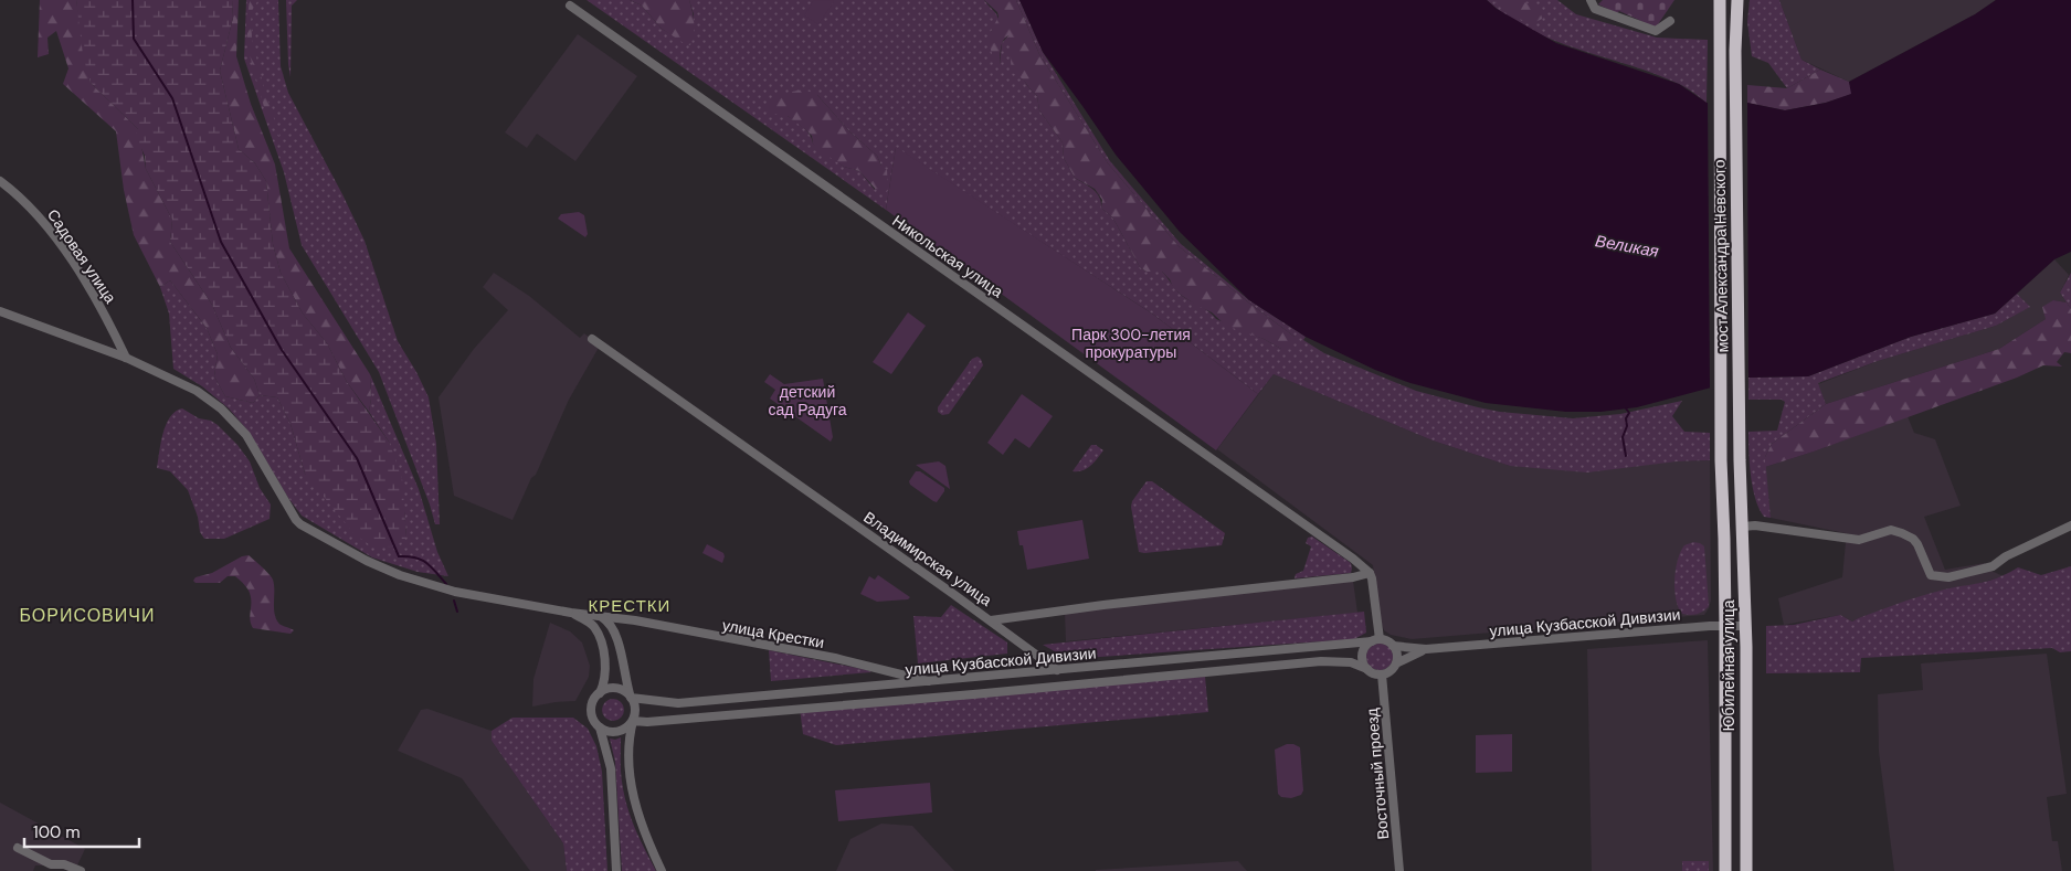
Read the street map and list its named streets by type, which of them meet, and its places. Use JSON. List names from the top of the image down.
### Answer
{
  "streets": {
    "highway": ["мост Александра Невского", "Юбилейная улица"],
    "street": [
      "Садовая улица",
      "Никольская улица",
      "Владимирская улица",
      "улица Кузбасской Дивизии",
      "улица Крестки",
      "Восточный проезд"
    ]
  },
  "crossings": [
    ["Садовая улица", "улица Крестки"],
    ["Никольская улица", "Владимирская улица"],
    ["мост Александра Невского", "Юбилейная улица"],
    ["улица Кузбасской Дивизии", "улица Крестки"],
    ["улица Кузбасской Дивизии", "Юбилейная улица"],
    ["улица Кузбасской Дивизии", "Восточный проезд"]
  ],
  "districts": ["КРЕСТКИ", "БОРИСОВИЧИ"],
  "water": ["Великая"],
  "parks": ["Парк 300-летия прокуратуры", "детский сад Радуга"],
  "scale_bar": "100 m"
}
